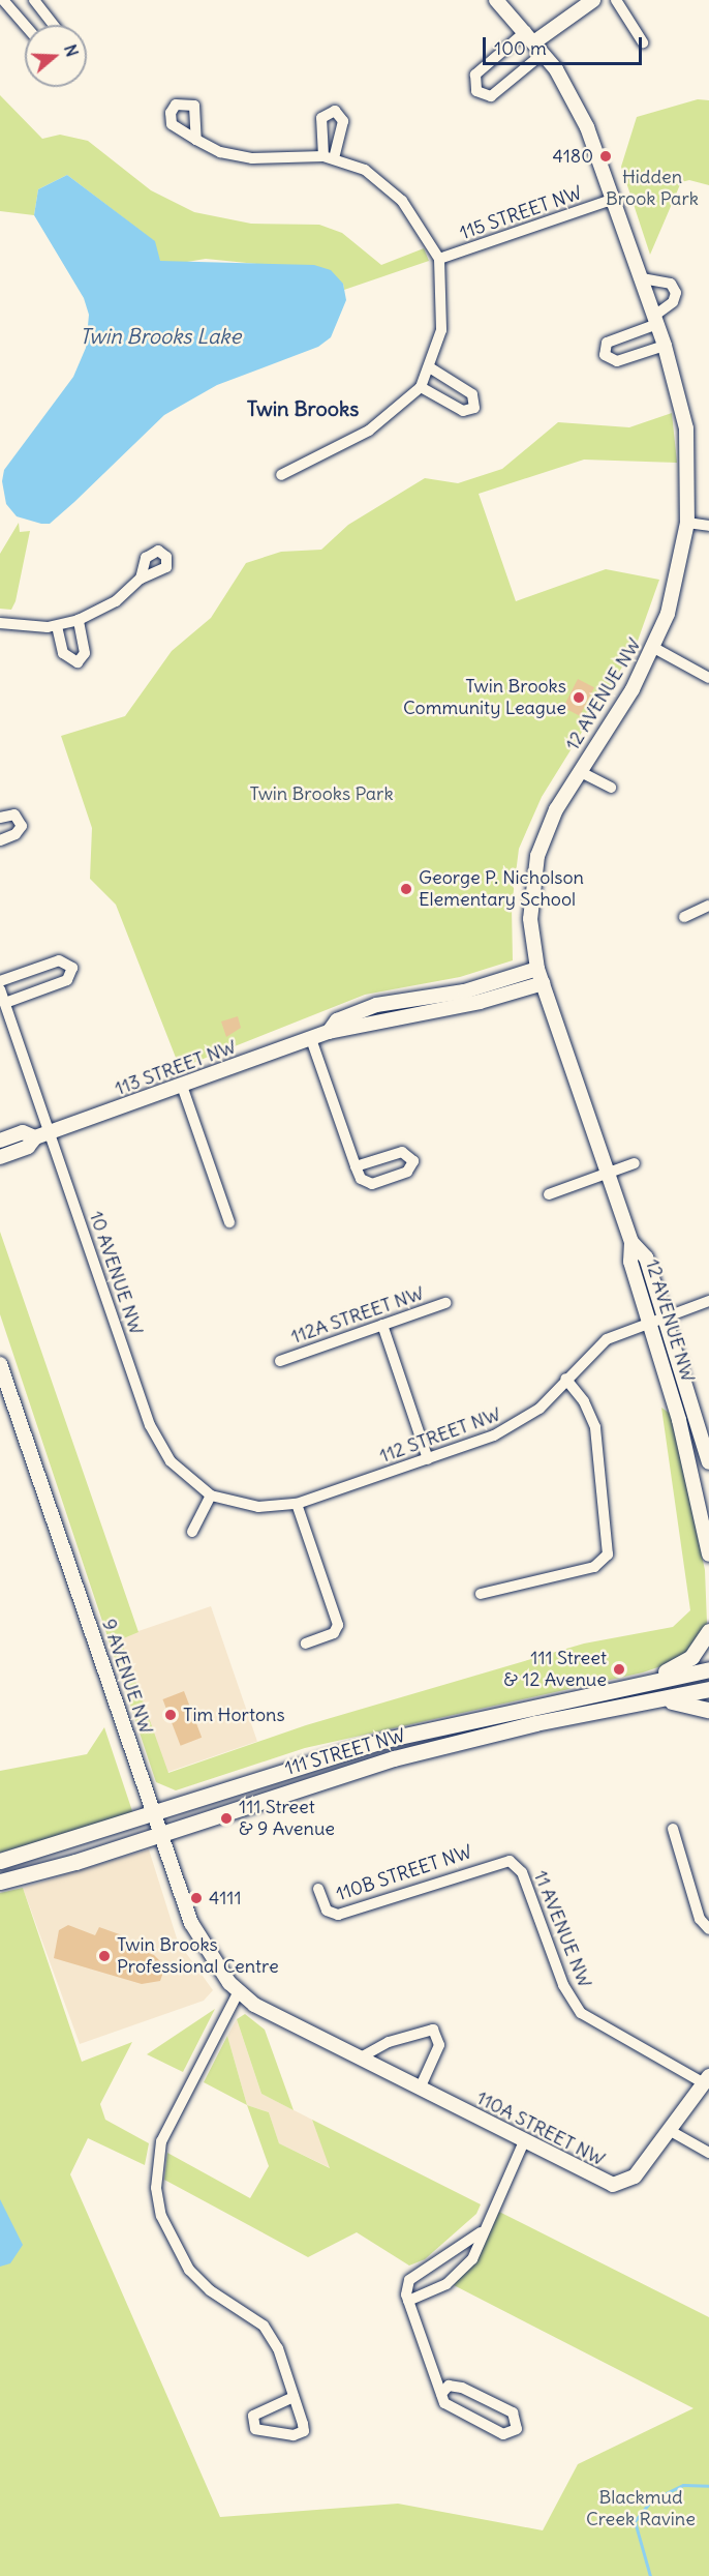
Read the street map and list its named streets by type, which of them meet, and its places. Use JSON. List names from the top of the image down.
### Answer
{
  "streets": {
    "main road": ["111 STREET NW"],
    "street": [
      "115 STREET NW",
      "12 AVENUE NW",
      "113 STREET NW",
      "10 AVENUE NW",
      "112A STREET NW",
      "112 STREET NW",
      "9 AVENUE NW",
      "110B STREET NW",
      "11 AVENUE NW",
      "110A STREET NW"
    ]
  },
  "crossings": [
    ["115 STREET NW", "12 AVENUE NW"],
    ["12 AVENUE NW", "113 STREET NW"],
    ["12 AVENUE NW", "112 STREET NW"],
    ["113 STREET NW", "10 AVENUE NW"],
    ["10 AVENUE NW", "112 STREET NW"],
    ["9 AVENUE NW", "111 STREET NW"],
    ["9 AVENUE NW", "110A STREET NW"],
    ["110B STREET NW", "11 AVENUE NW"],
    ["11 AVENUE NW", "110A STREET NW"]
  ],
  "districts": ["Twin Brooks"],
  "water": ["Twin Brooks Lake"],
  "parks": ["Hidden Brook Park", "Twin Brooks Park", "Blackmud Creek Ravine"],
  "places": [
    "4180",
    "Twin Brooks Community League",
    "George P. Nicholson Elementary School",
    "111 Street & 12 Avenue",
    "Tim Hortons",
    "111 Street & 9 Avenue",
    "4111",
    "Twin Brooks Professional Centre"
  ],
  "scale_bar": "100 m",
  "north": "right"
}
